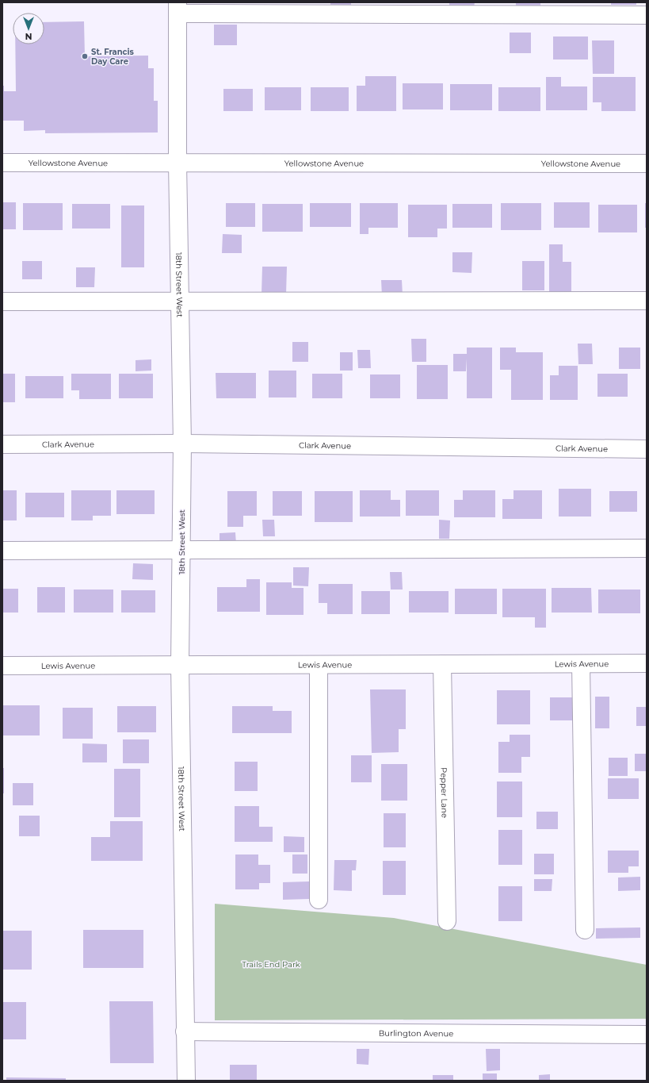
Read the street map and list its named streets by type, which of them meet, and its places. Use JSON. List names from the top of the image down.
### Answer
{
  "streets": {
    "street": [
      "Yellowstone Avenue",
      "18th Street West",
      "Clark Avenue",
      "Lewis Avenue",
      "Pepper Lane",
      "Burlington Avenue"
    ]
  },
  "crossings": [
    ["Yellowstone Avenue", "18th Street West"],
    ["18th Street West", "Clark Avenue"],
    ["18th Street West", "Lewis Avenue"],
    ["18th Street West", "Burlington Avenue"],
    ["Lewis Avenue", "Pepper Lane"]
  ],
  "parks": ["Trails End Park"],
  "places": ["St. Francis Day Care"],
  "north": "bottom"
}
